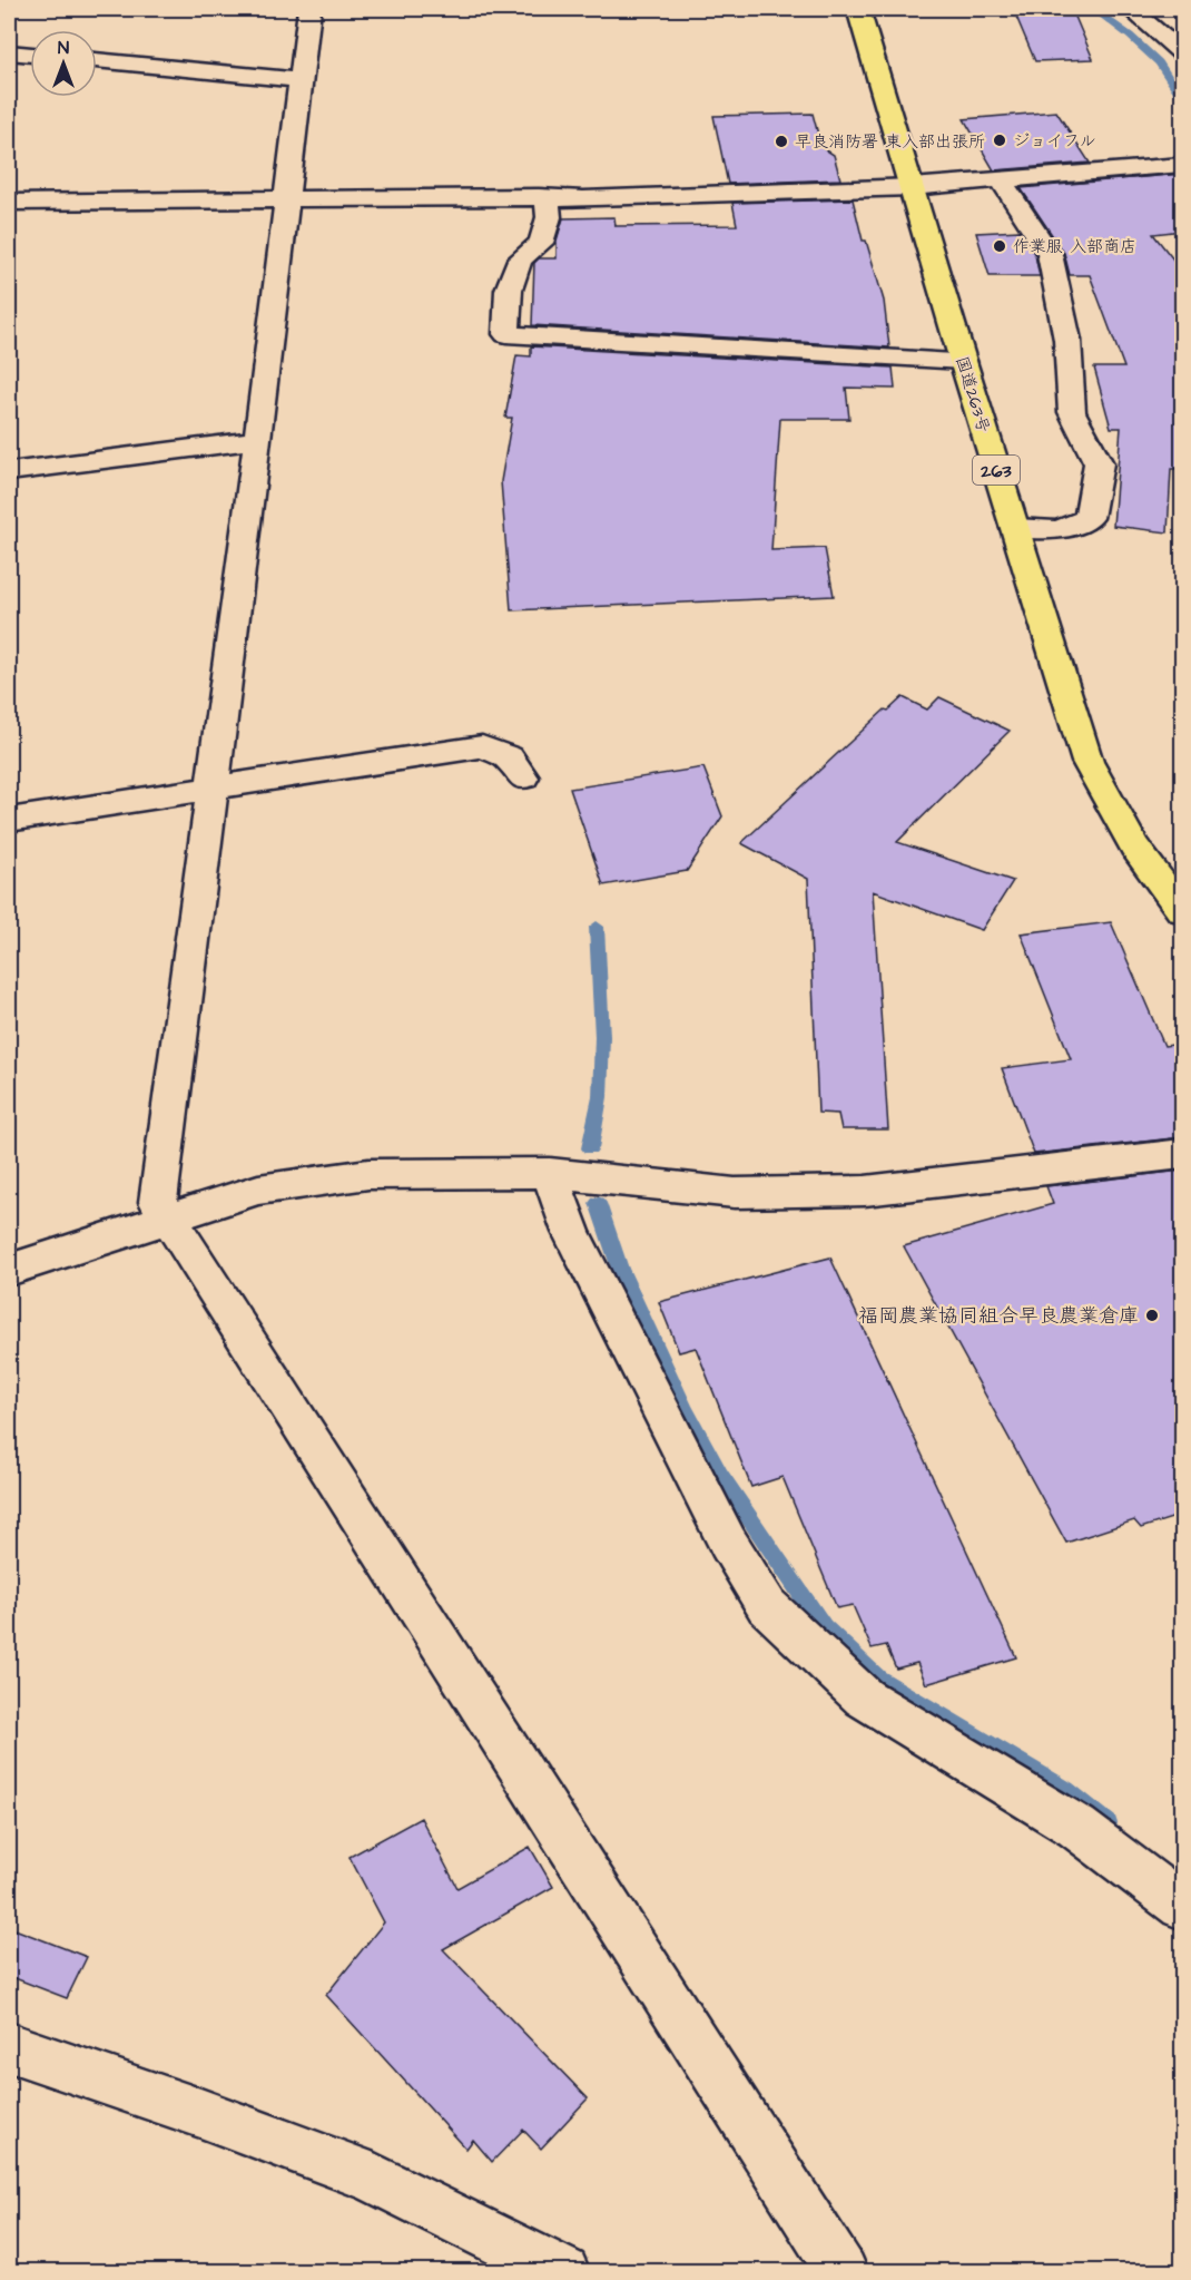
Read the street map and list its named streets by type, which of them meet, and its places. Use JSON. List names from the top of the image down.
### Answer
{
  "streets": {
    "highway": ["国道263号", "263"]
  },
  "places": [
    "ジョイフル",
    "早良消防署 東入部出張所",
    "作業服 入部商店",
    "福岡農業協同組合早良農業倉庫"
  ],
  "north": "top"
}
